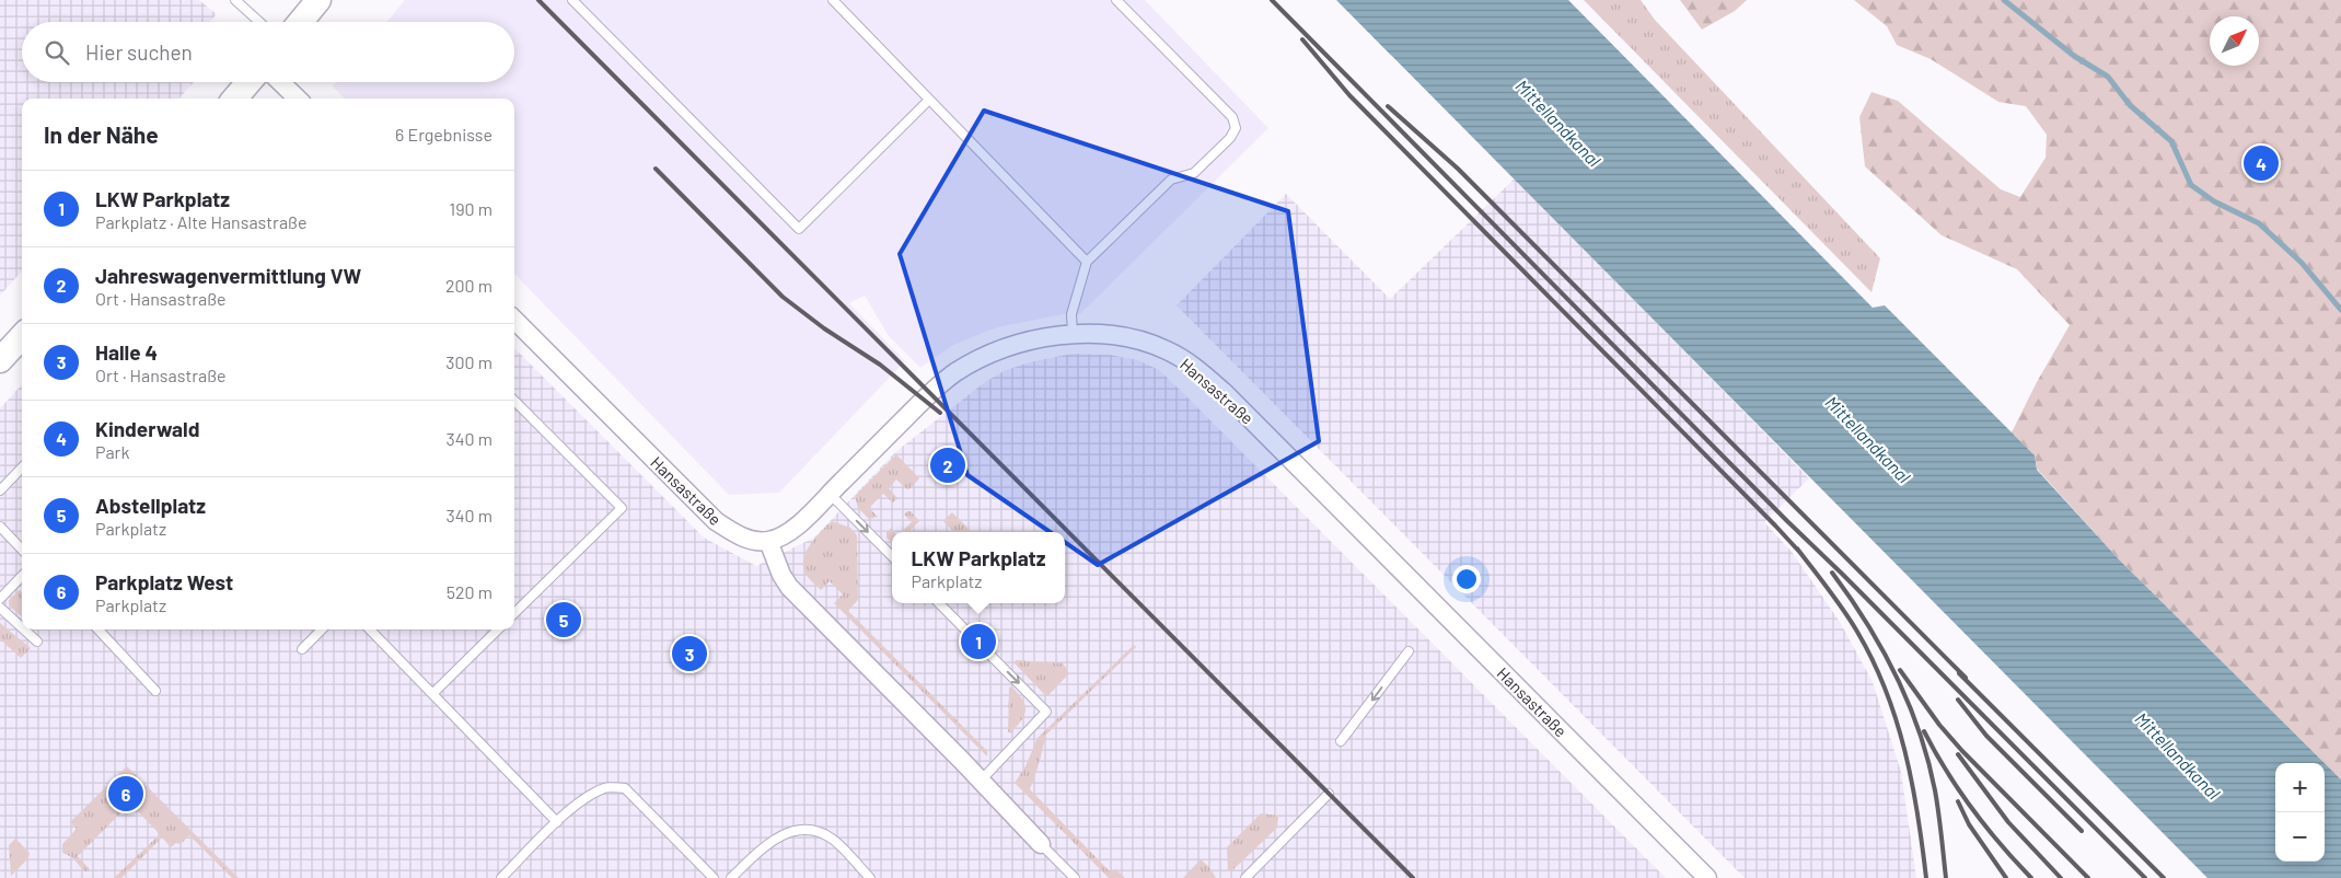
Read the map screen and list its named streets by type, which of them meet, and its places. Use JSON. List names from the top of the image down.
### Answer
{
  "streets": {
    "street": ["Hansastraße"]
  },
  "water": ["Mittellandkanal"],
  "north": "top right",
  "page": {
    "search": "Hier suchen",
    "heading": ["In der Nähe", "6 Ergebnisse"],
    "pins": [
      "4",
      "2",
      "5",
      "1",
      "3",
      "6"
    ],
    "list": [
      {
        "mark": "1",
        "name": "LKW Parkplatz",
        "note": "Parkplatz · Alte Hansastraße",
        "value": "190 m"
      },
      {
        "mark": "2",
        "name": "Jahreswagenvermittlung VW",
        "note": "Ort · Hansastraße",
        "value": "200 m"
      },
      {
        "mark": "3",
        "name": "Halle 4",
        "note": "Ort · Hansastraße",
        "value": "300 m"
      },
      {
        "mark": "4",
        "name": "Kinderwald",
        "note": "Park",
        "value": "340 m"
      },
      {
        "mark": "5",
        "name": "Abstellplatz",
        "note": "Parkplatz",
        "value": "340 m"
      },
      {
        "mark": "6",
        "name": "Parkplatz West",
        "note": "Parkplatz",
        "value": "520 m"
      }
    ],
    "popup": ["LKW Parkplatz", "Parkplatz"],
    "map_buttons": ["+", "−"]
  }
}
